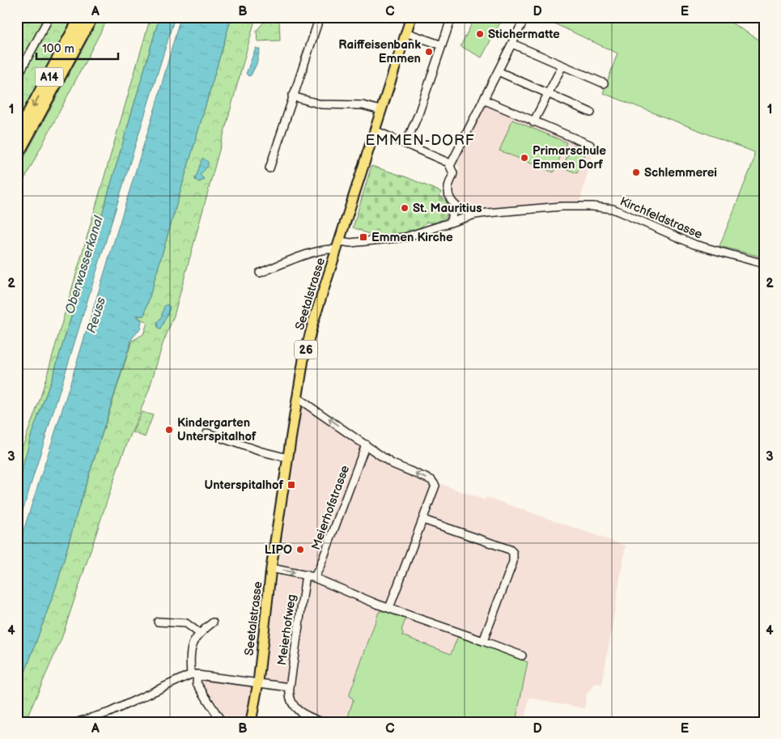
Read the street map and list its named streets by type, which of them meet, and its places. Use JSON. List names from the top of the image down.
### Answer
{
  "streets": {
    "highway": ["A14"],
    "main road": ["Seetalstrasse", "26"],
    "street": ["Kirchfeldstrasse", "Meierhofstrasse", "Meierhofweg"]
  },
  "crossings": [
    ["Kirchfeldstrasse", "Seetalstrasse"]
  ],
  "districts": ["EMMEN-DORF"],
  "water": ["Oberwasserkanal", "Reuss"],
  "places": {
    "other": [
      "Stichermatte",
      "Raiffeisenbank Emmen",
      "Primarschule Emmen Dorf",
      "Schlemmerei",
      "St. Mauritius",
      "Kindergarten Unterspitalhof",
      "LIPO"
    ],
    "transit": ["Emmen Kirche", "Unterspitalhof"]
  },
  "scale_bar": "100 m",
  "grid": {
    "columns": [
      "A",
      "B",
      "C",
      "D",
      "E"
    ],
    "rows": [
      "1",
      "2",
      "3",
      "4"
    ]
  }
}
